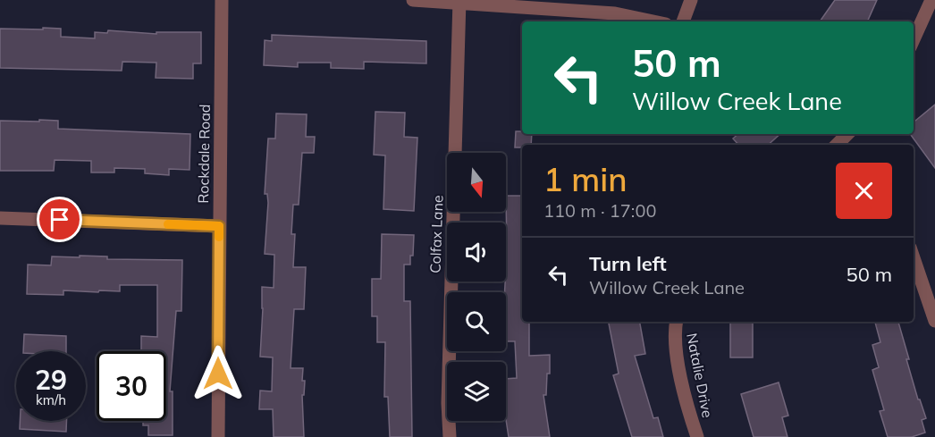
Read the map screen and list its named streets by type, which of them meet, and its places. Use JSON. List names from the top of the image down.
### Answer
{
  "streets": {
    "street": ["Rockdale Road", "Colfax Lane", "Natalie Drive"]
  },
  "north": "bottom",
  "page": {
    "turn": ["50 m", "Willow Creek Lane"],
    "heading": ["1 min", "110 m · 17:00"],
    "list": [
      {
        "name": "Turn left",
        "note": "Willow Creek Lane",
        "value": "50 m"
      }
    ],
    "speed": "29 km/h",
    "limit": "30"
  }
}
